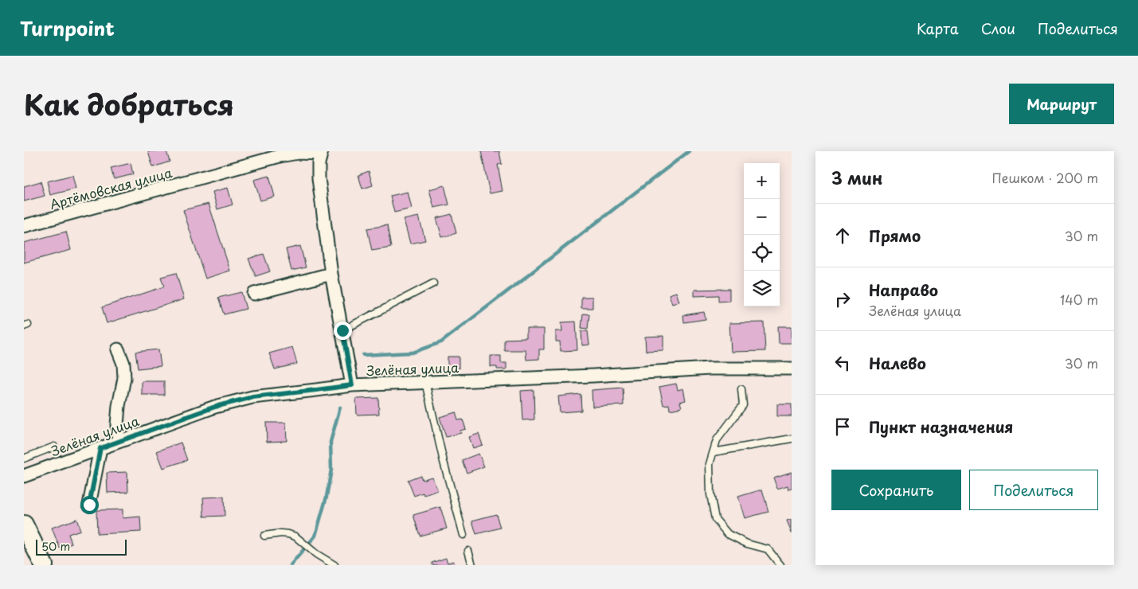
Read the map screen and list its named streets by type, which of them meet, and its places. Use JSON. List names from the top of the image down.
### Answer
{
  "streets": {
    "street": ["Артёмовская улица", "Зелёная улица"]
  },
  "scale_bar": "50 m",
  "page": {
    "header": "Turnpoint",
    "nav": ["Карта", "Слои", "Поделиться"],
    "title": "Как добраться",
    "buttons": [
      "Маршрут",
      ["Сохранить", "Поделиться"]
    ],
    "heading": ["3 мин", "Пешком · 200 m"],
    "map_buttons": ["+", "−"],
    "list": [
      ["Прямо", "30 m"],
      ["Направо", "Зелёная улица", "140 m"],
      ["Налево", "30 m"],
      "Пункт назначения"
    ],
    "scale": "50 m"
  }
}
